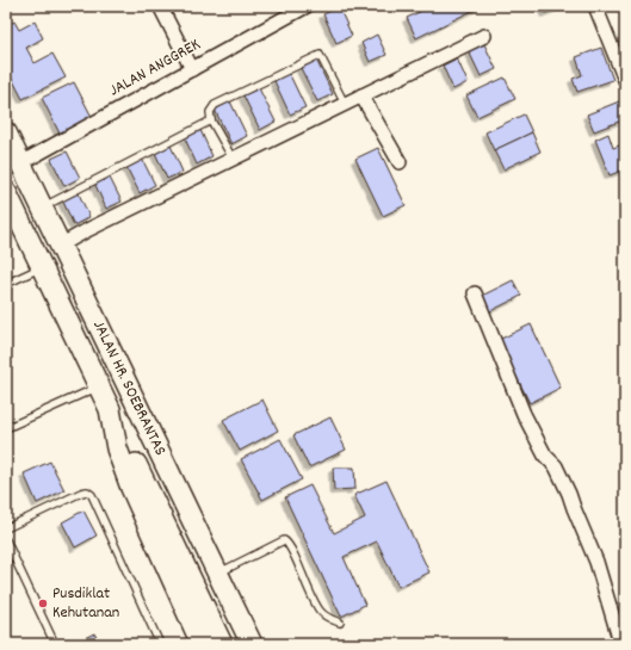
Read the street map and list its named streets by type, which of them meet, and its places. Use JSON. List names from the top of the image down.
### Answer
{
  "streets": {
    "main road": ["JALAN HR. SOEBRANTAS"],
    "street": ["JALAN ANGGREK"]
  },
  "crossings": [
    ["JALAN ANGGREK", "JALAN HR. SOEBRANTAS"]
  ],
  "places": ["Pusdiklat Kehutanan"]
}
